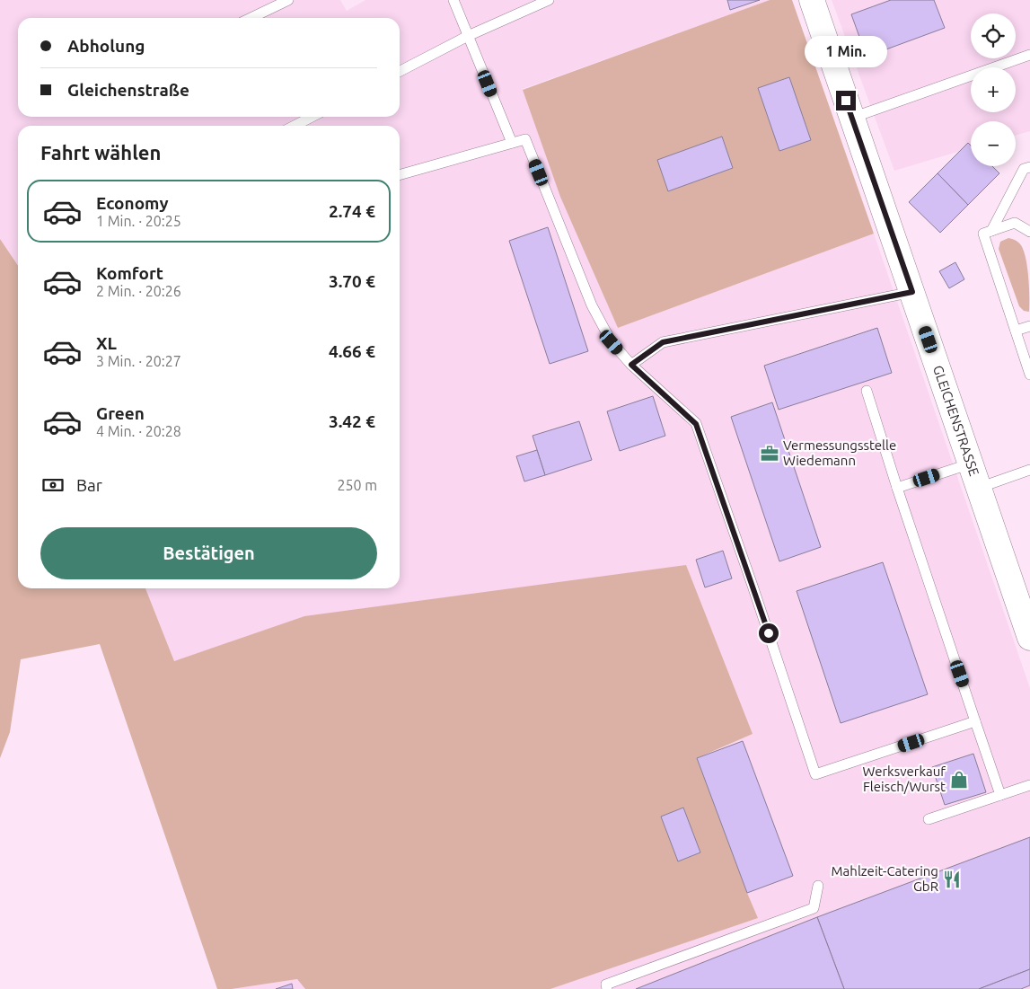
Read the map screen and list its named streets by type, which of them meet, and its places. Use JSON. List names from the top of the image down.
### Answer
{
  "streets": {
    "street": ["GLEICHENSTRASSE"]
  },
  "places": {
    "office": ["Vermessungsstelle Wiedemann"],
    "shop": ["Werksverkauf Fleisch/Wurst"],
    "restaurant": ["Mahlzeit-Catering GbR"]
  },
  "page": {
    "map_buttons": ["+", "−"],
    "banner": ["Abholung", "Gleichenstraße"],
    "bubble": "1 Min.",
    "heading": "Fahrt wählen",
    "list": [
      {
        "name": "Economy",
        "note": "1 Min. · 20:25",
        "value": "2.74 €"
      },
      {
        "name": "Komfort",
        "note": "2 Min. · 20:26",
        "value": "3.70 €"
      },
      {
        "name": "XL",
        "note": "3 Min. · 20:27",
        "value": "4.66 €"
      },
      {
        "name": "Green",
        "note": "4 Min. · 20:28",
        "value": "3.42 €"
      }
    ],
    "pay": ["Bar", "250 m"],
    "buttons": "Bestätigen"
  }
}
